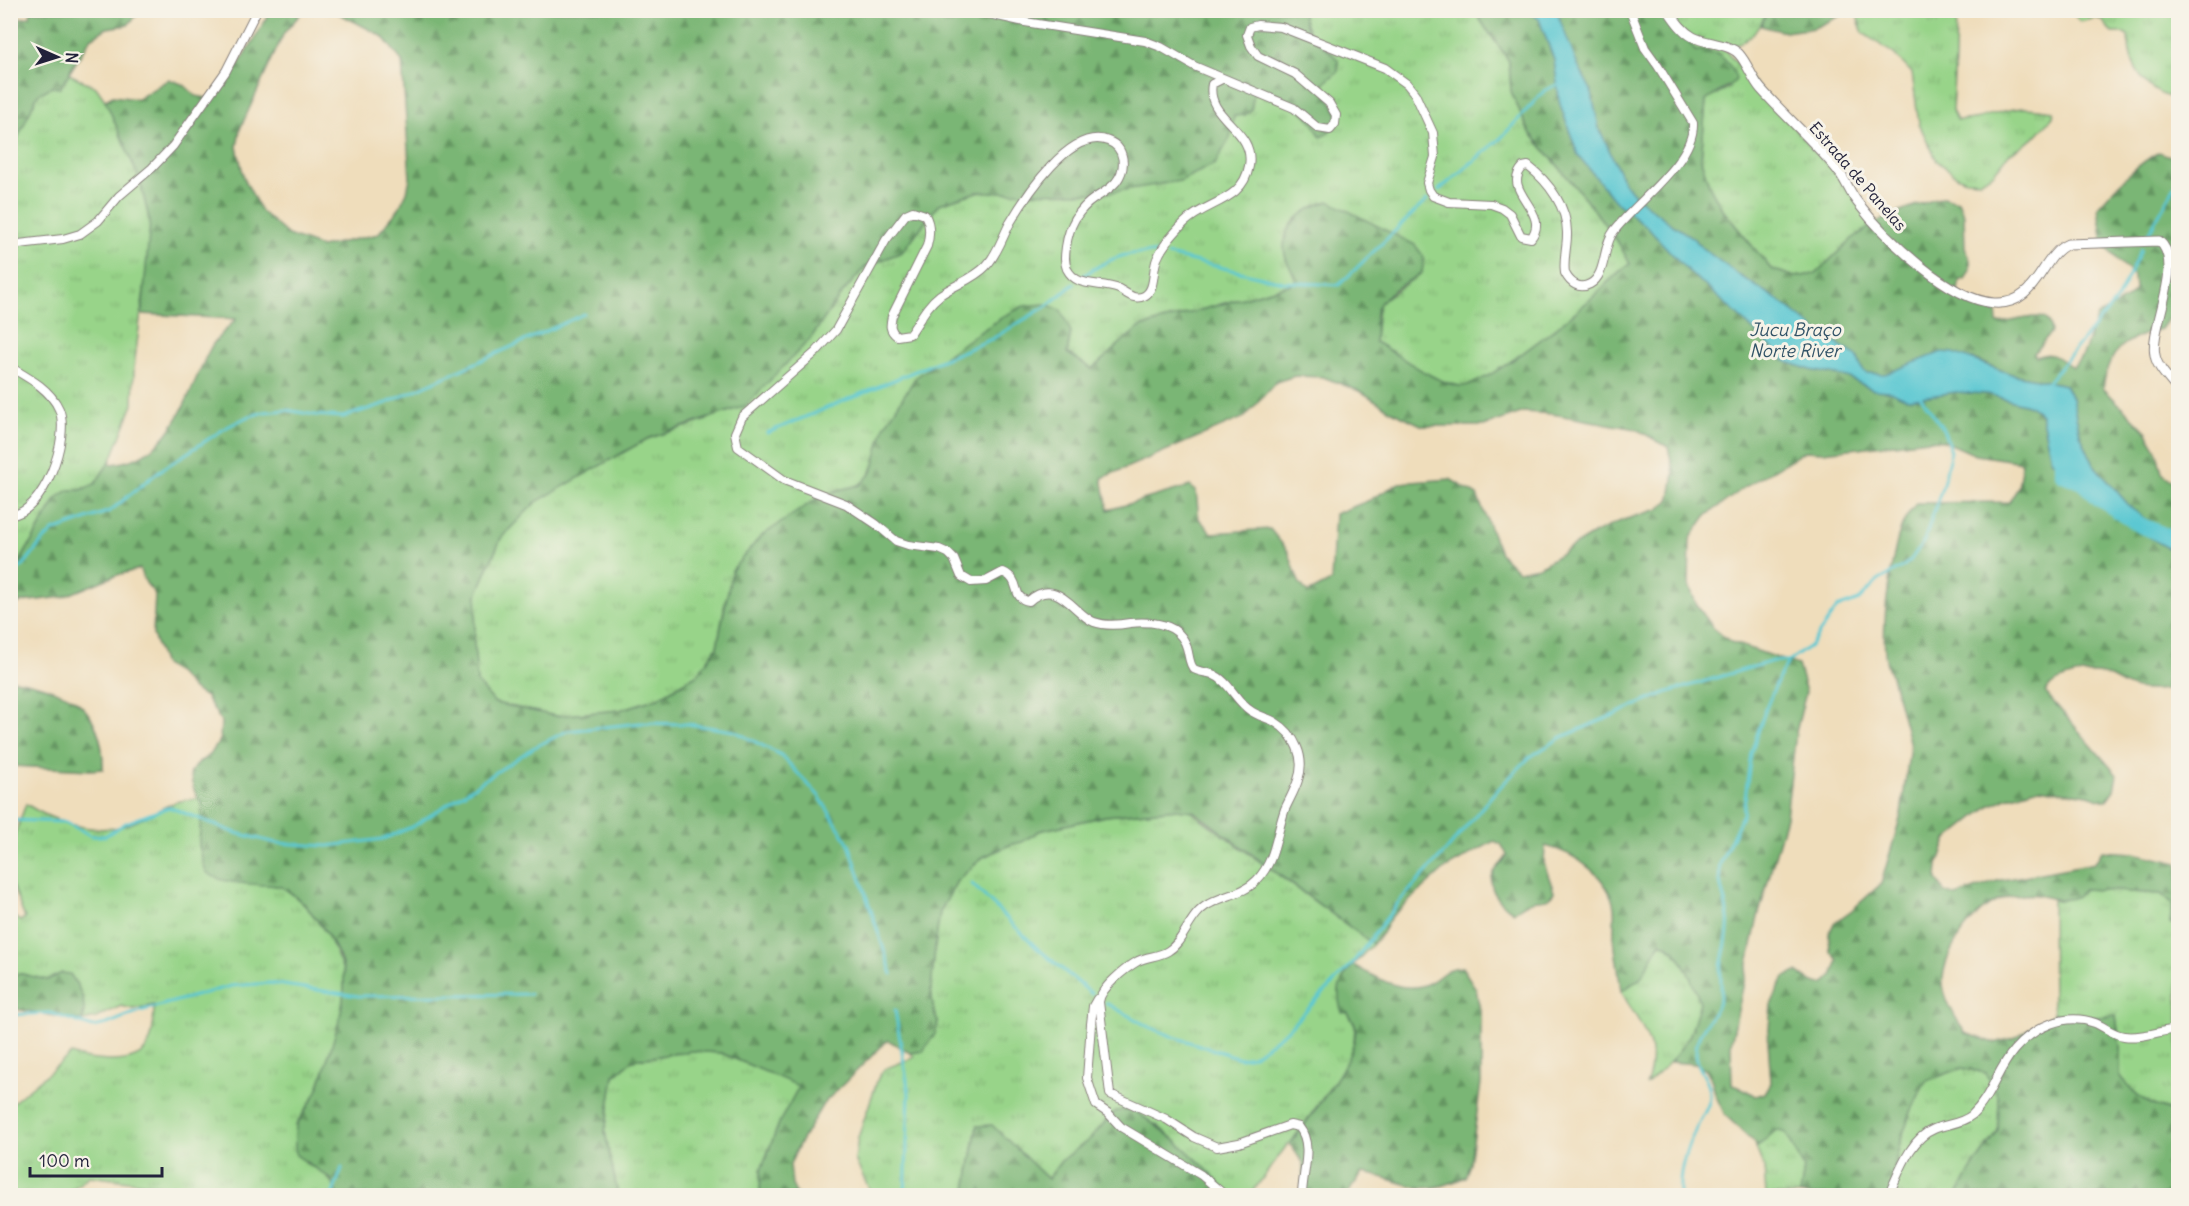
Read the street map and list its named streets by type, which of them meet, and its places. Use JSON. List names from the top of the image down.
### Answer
{
  "streets": {
    "street": ["Estrada de Panelas"]
  },
  "water": ["Jucu Braço Norte River"],
  "scale_bar": "100 m",
  "north": "right"
}
